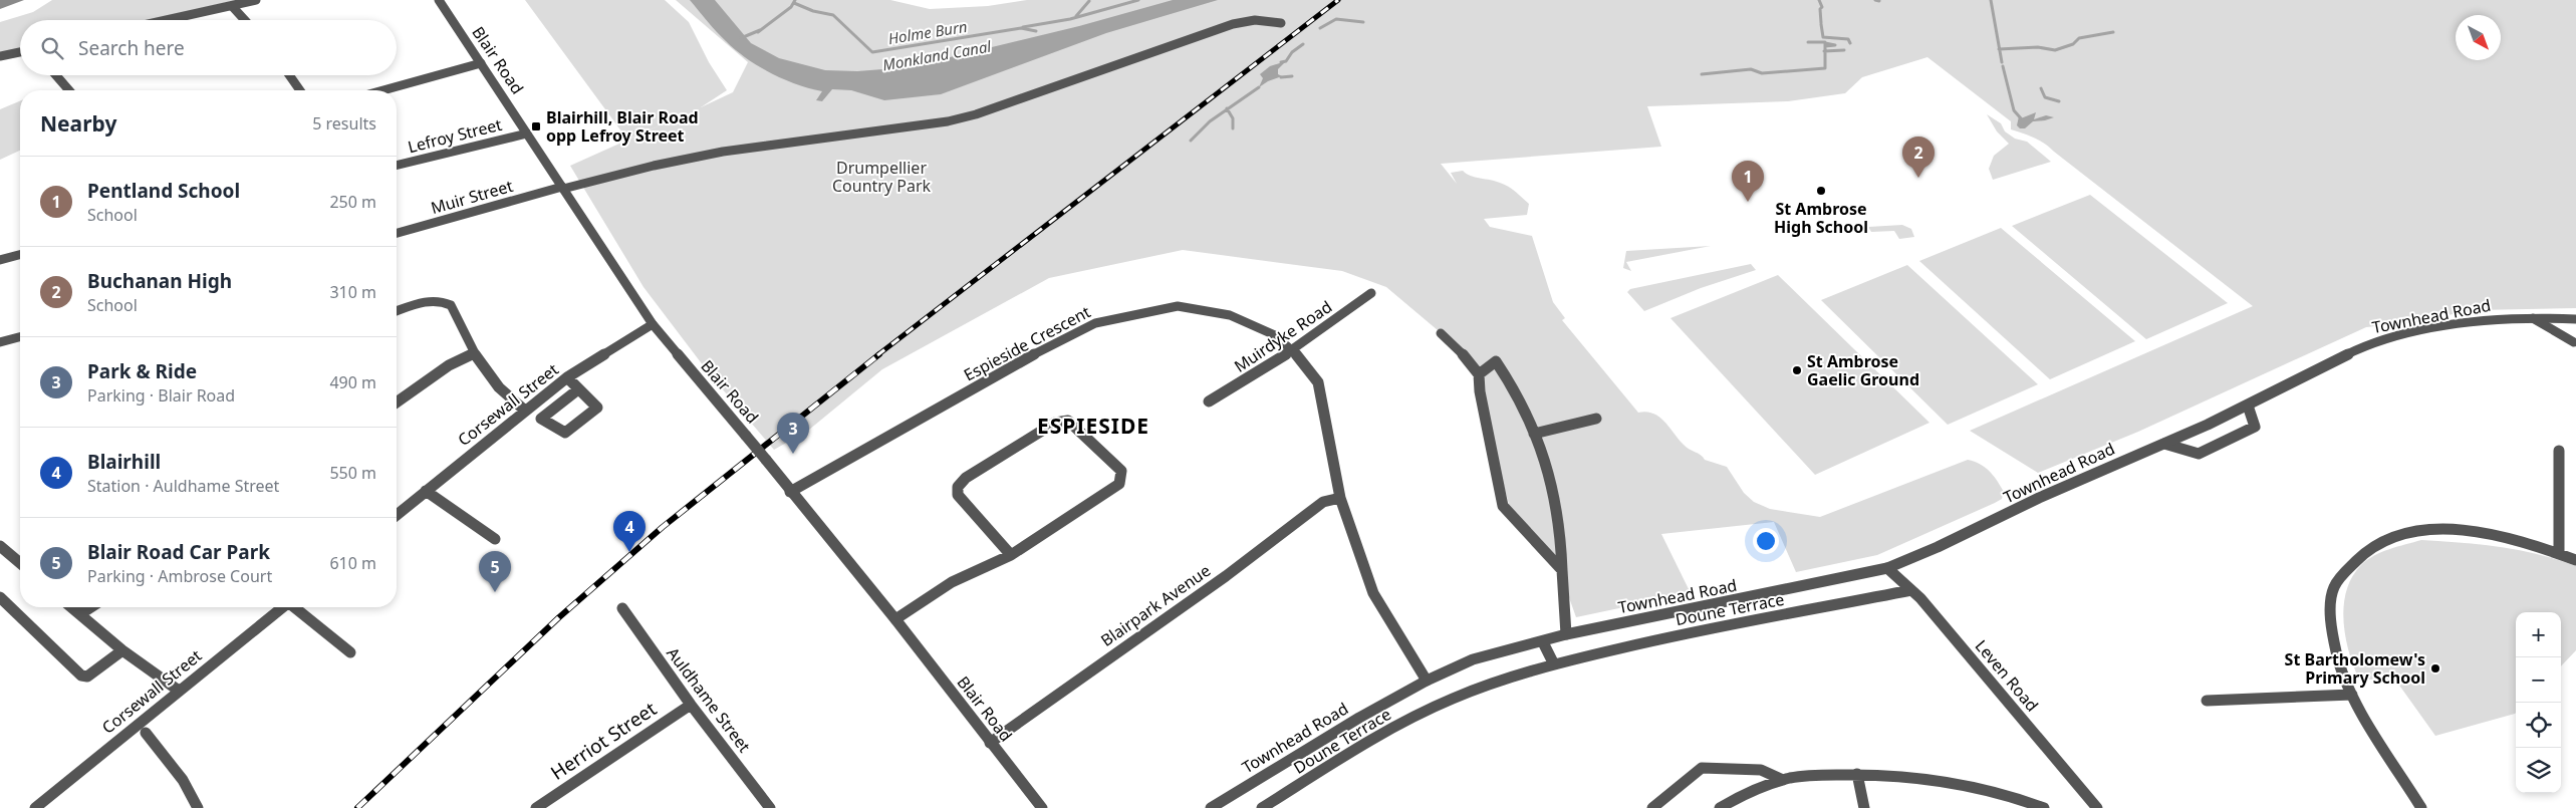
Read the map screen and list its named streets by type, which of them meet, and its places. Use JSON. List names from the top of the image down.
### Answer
{
  "streets": {
    "street": [
      "Blair Road",
      "Lefroy Street",
      "Muir Street",
      "Townhead Road",
      "Muirdyke Road",
      "Espieside Crescent",
      "Corsewall Street",
      "Blairpark Avenue",
      "Doune Terrace",
      "Leven Road",
      "Auldhame Street",
      "Herriot Street"
    ]
  },
  "crossings": [
    ["Blair Road", "Lefroy Street"],
    ["Blair Road", "Muir Street"],
    ["Blair Road", "Espieside Crescent"],
    ["Blair Road", "Corsewall Street"],
    ["Blair Road", "Blairpark Avenue"],
    ["Townhead Road", "Espieside Crescent"],
    ["Townhead Road", "Leven Road"],
    ["Muirdyke Road", "Espieside Crescent"],
    ["Espieside Crescent", "Blairpark Avenue"],
    ["Doune Terrace", "Leven Road"],
    ["Auldhame Street", "Herriot Street"]
  ],
  "districts": ["ESPIESIDE"],
  "water": ["Holme Burn", "Monkland Canal"],
  "parks": ["Drumpellier Country Park"],
  "places": {
    "transit": ["Blairhill, Blair Road opp Lefroy Street"],
    "other": ["St Ambrose High School", "St Ambrose Gaelic Ground", "St Bartholomew's Primary School"]
  },
  "north": "bottom right",
  "page": {
    "search": "Search here",
    "heading": ["Nearby", "5 results"],
    "pins": [
      "2",
      "1",
      "3",
      "4",
      "5"
    ],
    "list": [
      {
        "mark": "1",
        "name": "Pentland School",
        "note": "School",
        "value": "250 m"
      },
      {
        "mark": "2",
        "name": "Buchanan High",
        "note": "School",
        "value": "310 m"
      },
      {
        "mark": "3",
        "name": "Park & Ride",
        "note": "Parking · Blair Road",
        "value": "490 m"
      },
      {
        "mark": "4",
        "name": "Blairhill",
        "note": "Station · Auldhame Street",
        "value": "550 m"
      },
      {
        "mark": "5",
        "name": "Blair Road Car Park",
        "note": "Parking · Ambrose Court",
        "value": "610 m"
      }
    ],
    "map_buttons": ["+", "−"]
  }
}
